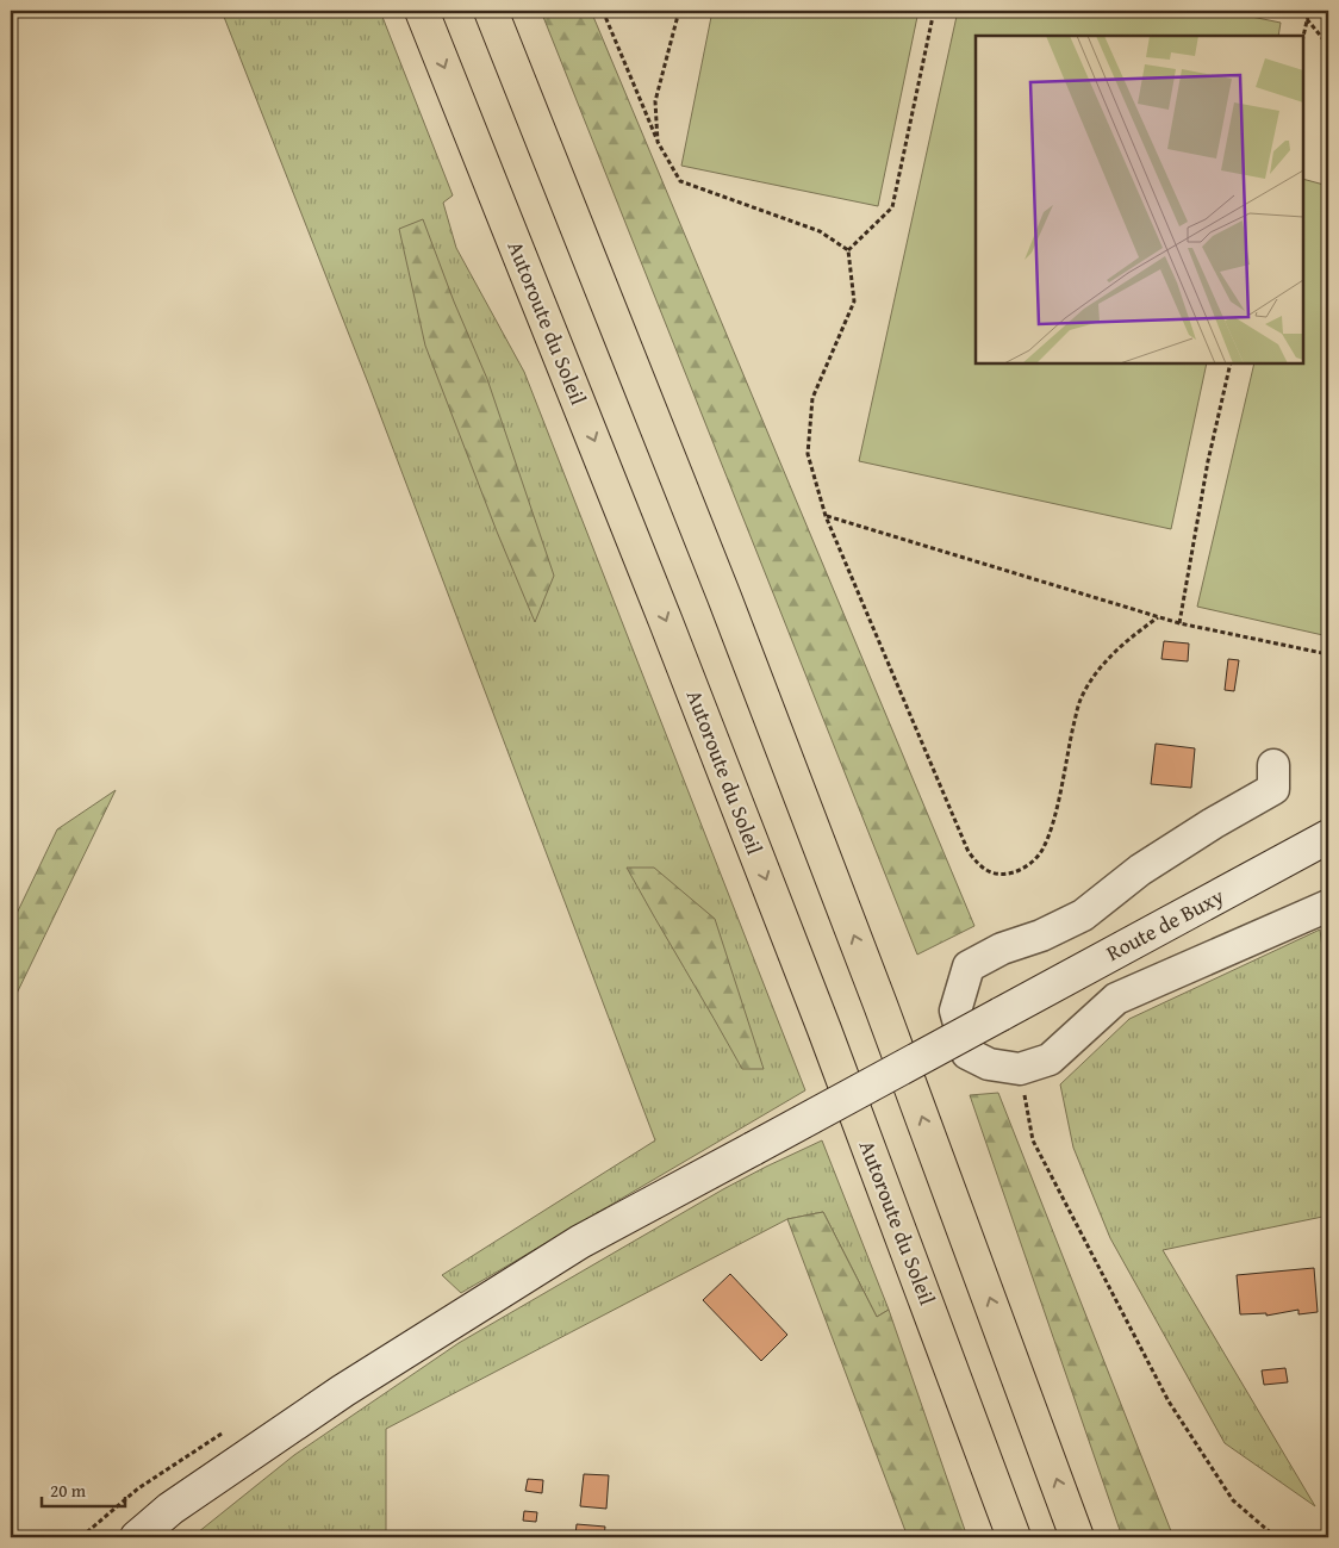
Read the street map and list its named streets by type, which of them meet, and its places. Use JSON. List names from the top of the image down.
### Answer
{
  "streets": {
    "highway": ["Autoroute du Soleil"],
    "main road": ["Route de Buxy"]
  },
  "scale_bar": "20 m"
}
